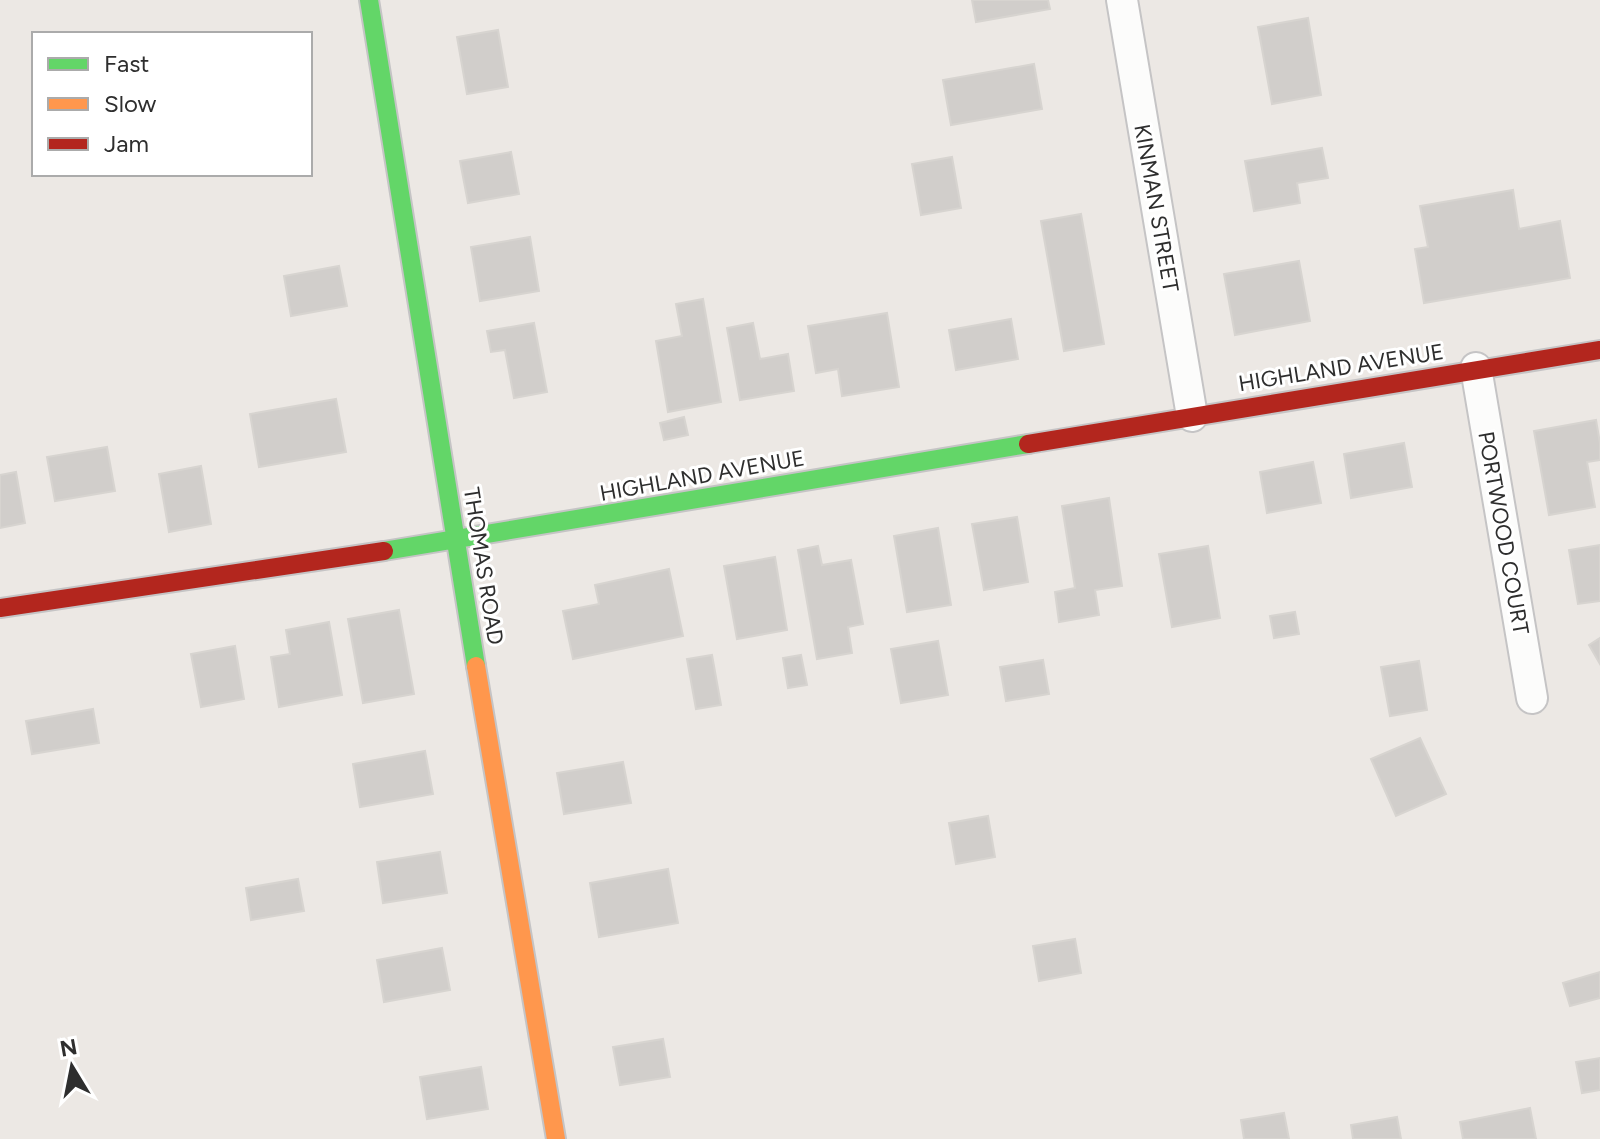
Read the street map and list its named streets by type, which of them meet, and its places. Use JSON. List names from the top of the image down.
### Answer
{
  "streets": {
    "street": [
      "KINMAN STREET",
      "HIGHLAND AVENUE",
      "PORTWOOD COURT",
      "THOMAS ROAD"
    ]
  },
  "crossings": [
    ["KINMAN STREET", "HIGHLAND AVENUE"],
    ["HIGHLAND AVENUE", "PORTWOOD COURT"],
    ["HIGHLAND AVENUE", "THOMAS ROAD"]
  ],
  "legend": ["Fast", "Slow", "Jam"],
  "north": "top"
}
